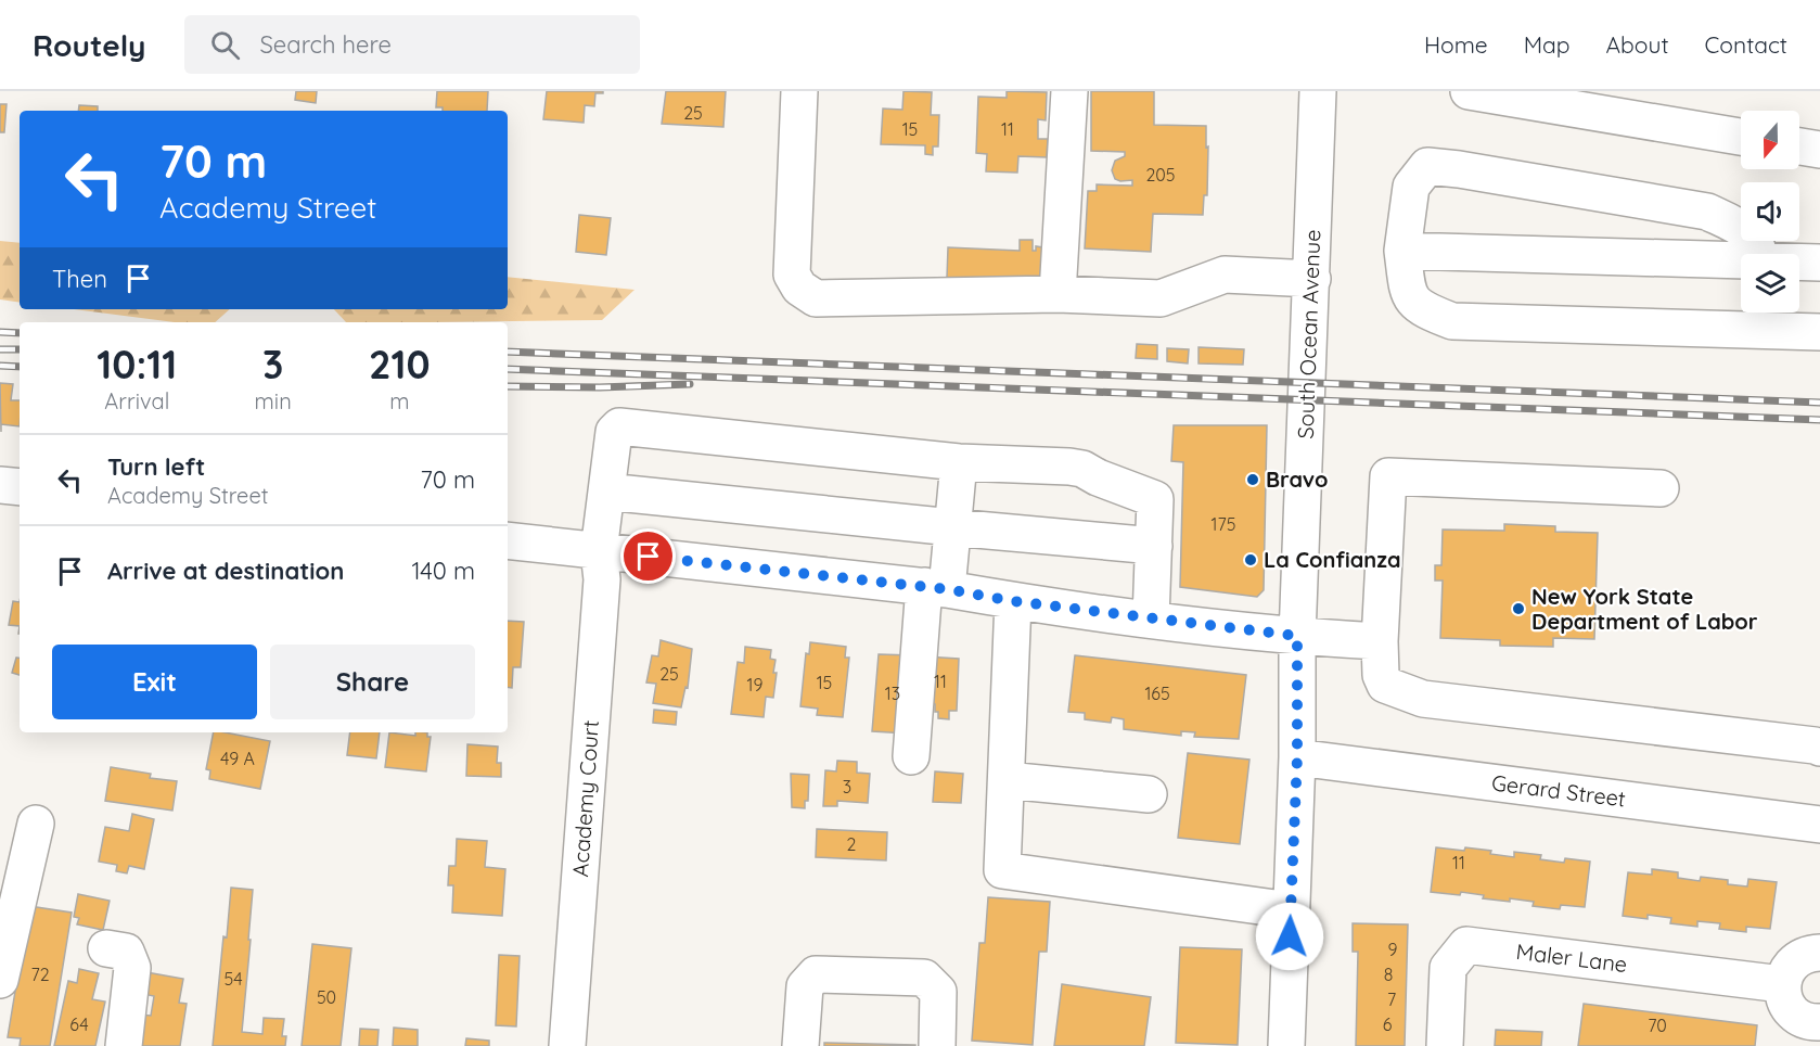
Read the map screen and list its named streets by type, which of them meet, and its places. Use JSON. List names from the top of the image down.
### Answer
{
  "streets": {
    "street": [
      "South Ocean Avenue",
      "Gerard Street",
      "Academy Court",
      "Maler Lane"
    ]
  },
  "crossings": [
    ["South Ocean Avenue", "Gerard Street"]
  ],
  "places": ["Bravo", "La Confianza", "New York State Department of Labor"],
  "house_numbers": [
    "25",
    "15",
    "11",
    "205",
    "175",
    "25",
    "11",
    "15",
    "19",
    "13",
    "165",
    "49 A",
    "3",
    "2",
    "11",
    "9",
    "72",
    "8",
    "54",
    "50",
    "7",
    "64",
    "6",
    "70"
  ],
  "north": "bottom",
  "page": {
    "header": "Routely",
    "search": "Search here",
    "nav": [
      "Home",
      "Map",
      "About",
      "Contact"
    ],
    "turn": ["70 m", "Academy Street"],
    "then": "Then",
    "eta": [
      "10:11",
      "Arrival",
      "3",
      "min",
      "210",
      "m"
    ],
    "list": [
      {
        "name": "Turn left",
        "note": "Academy Street",
        "value": "70 m"
      },
      {
        "name": "Arrive at destination",
        "value": "140 m"
      }
    ],
    "buttons": ["Exit", "Share"]
  }
}
